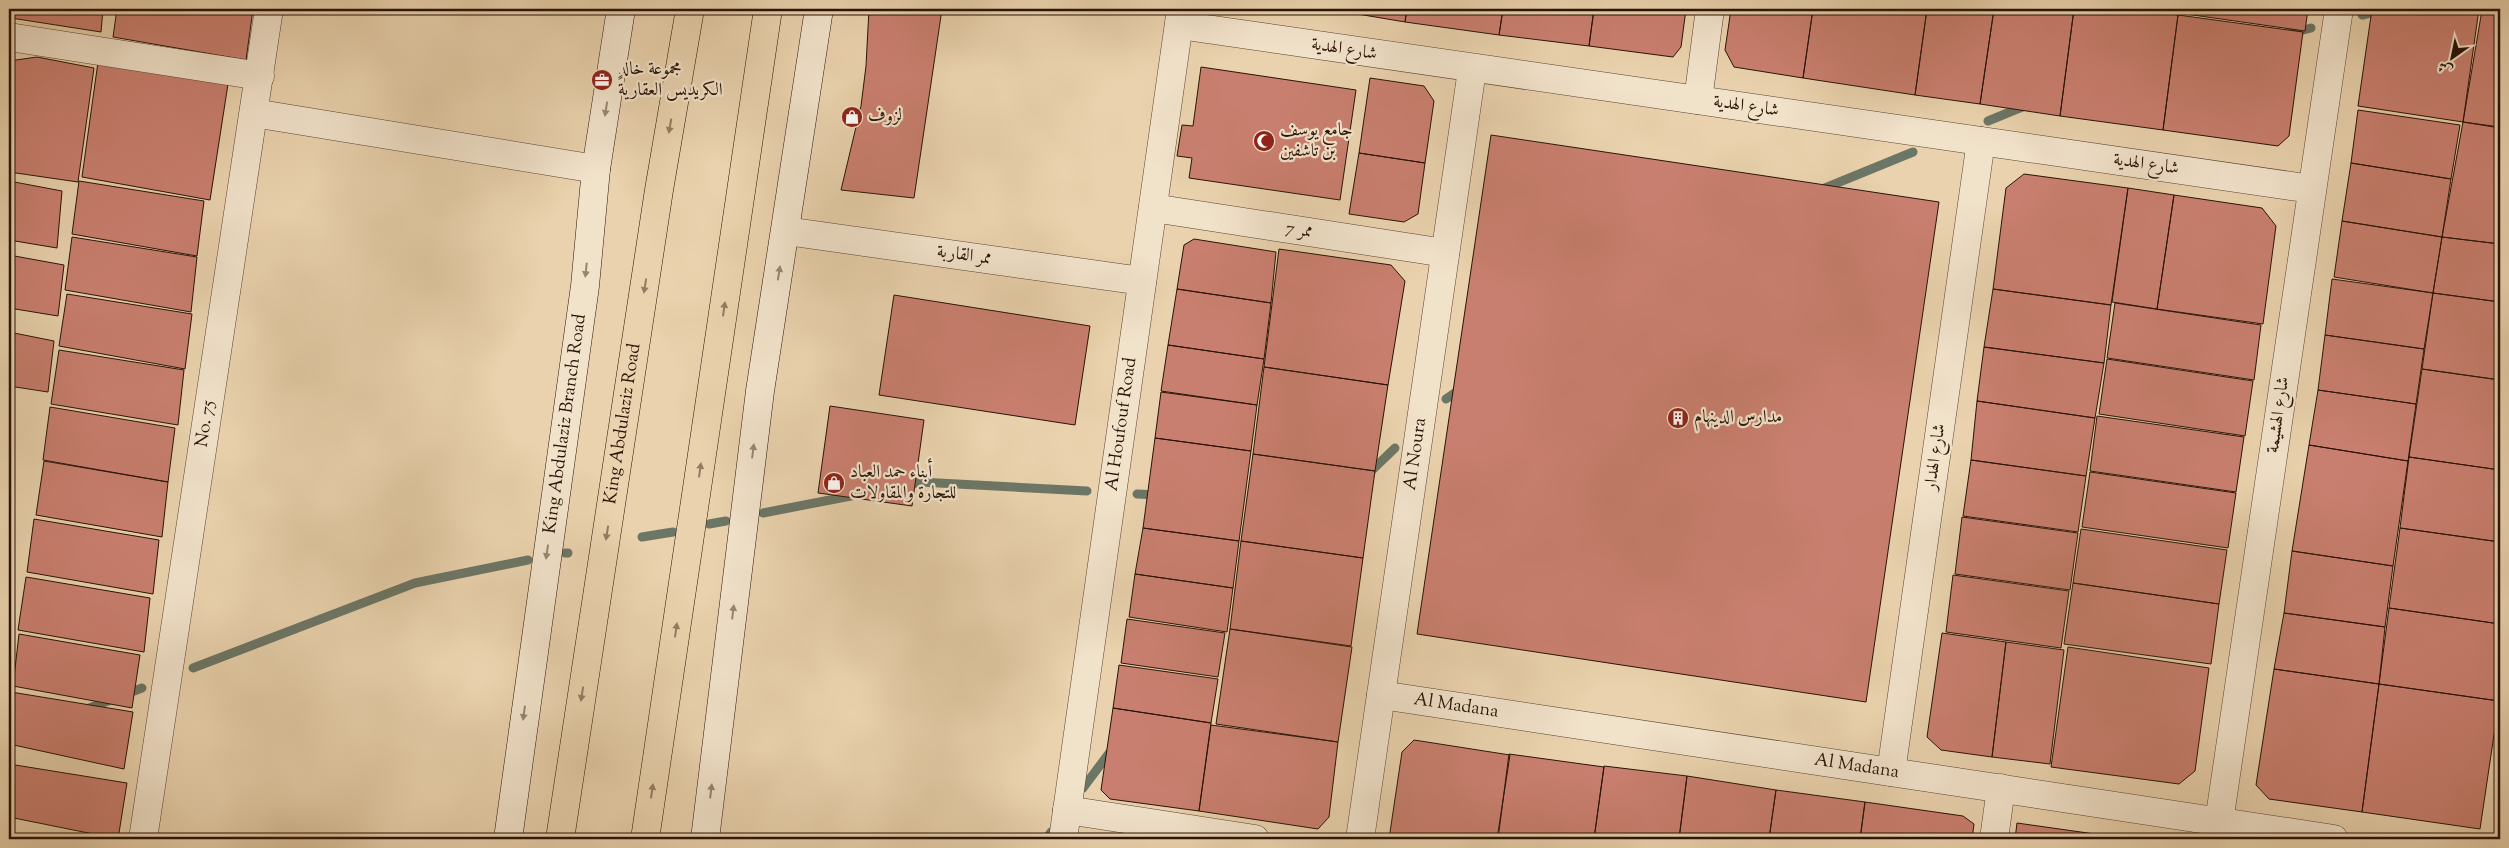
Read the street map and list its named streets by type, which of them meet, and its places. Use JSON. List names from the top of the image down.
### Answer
{
  "streets": {
    "main road": ["King Abdulaziz Road"],
    "street": [
      "شارع الهدية",
      "ممر 7",
      "ممر القاربة",
      "شارع الهشيمة",
      "No. 75",
      "King Abdulaziz Branch Road",
      "Al Houfouf Road",
      "Al Noura",
      "شارع الهدار",
      "Al Madana"
    ]
  },
  "crossings": [
    ["شارع الهدية", "شارع الهشيمة"],
    ["شارع الهدية", "Al Houfouf Road"],
    ["شارع الهدية", "Al Noura"],
    ["شارع الهدية", "شارع الهدار"],
    ["ممر 7", "Al Houfouf Road"],
    ["ممر 7", "Al Noura"],
    ["ممر القاربة", "Al Houfouf Road"],
    ["شارع الهشيمة", "Al Madana"],
    ["Al Noura", "Al Madana"],
    ["شارع الهدار", "Al Madana"]
  ],
  "places": {
    "office": ["مجموعة خالد الكريديس العقاريةً"],
    "shop": ["لزوف", "أبناء حمد العباد للتجارة والمقاولات"],
    "mosque": ["جامع يوسف بن تاشفين"],
    "building": ["مدارس الدينهام"]
  },
  "north": "bottom left"
}
